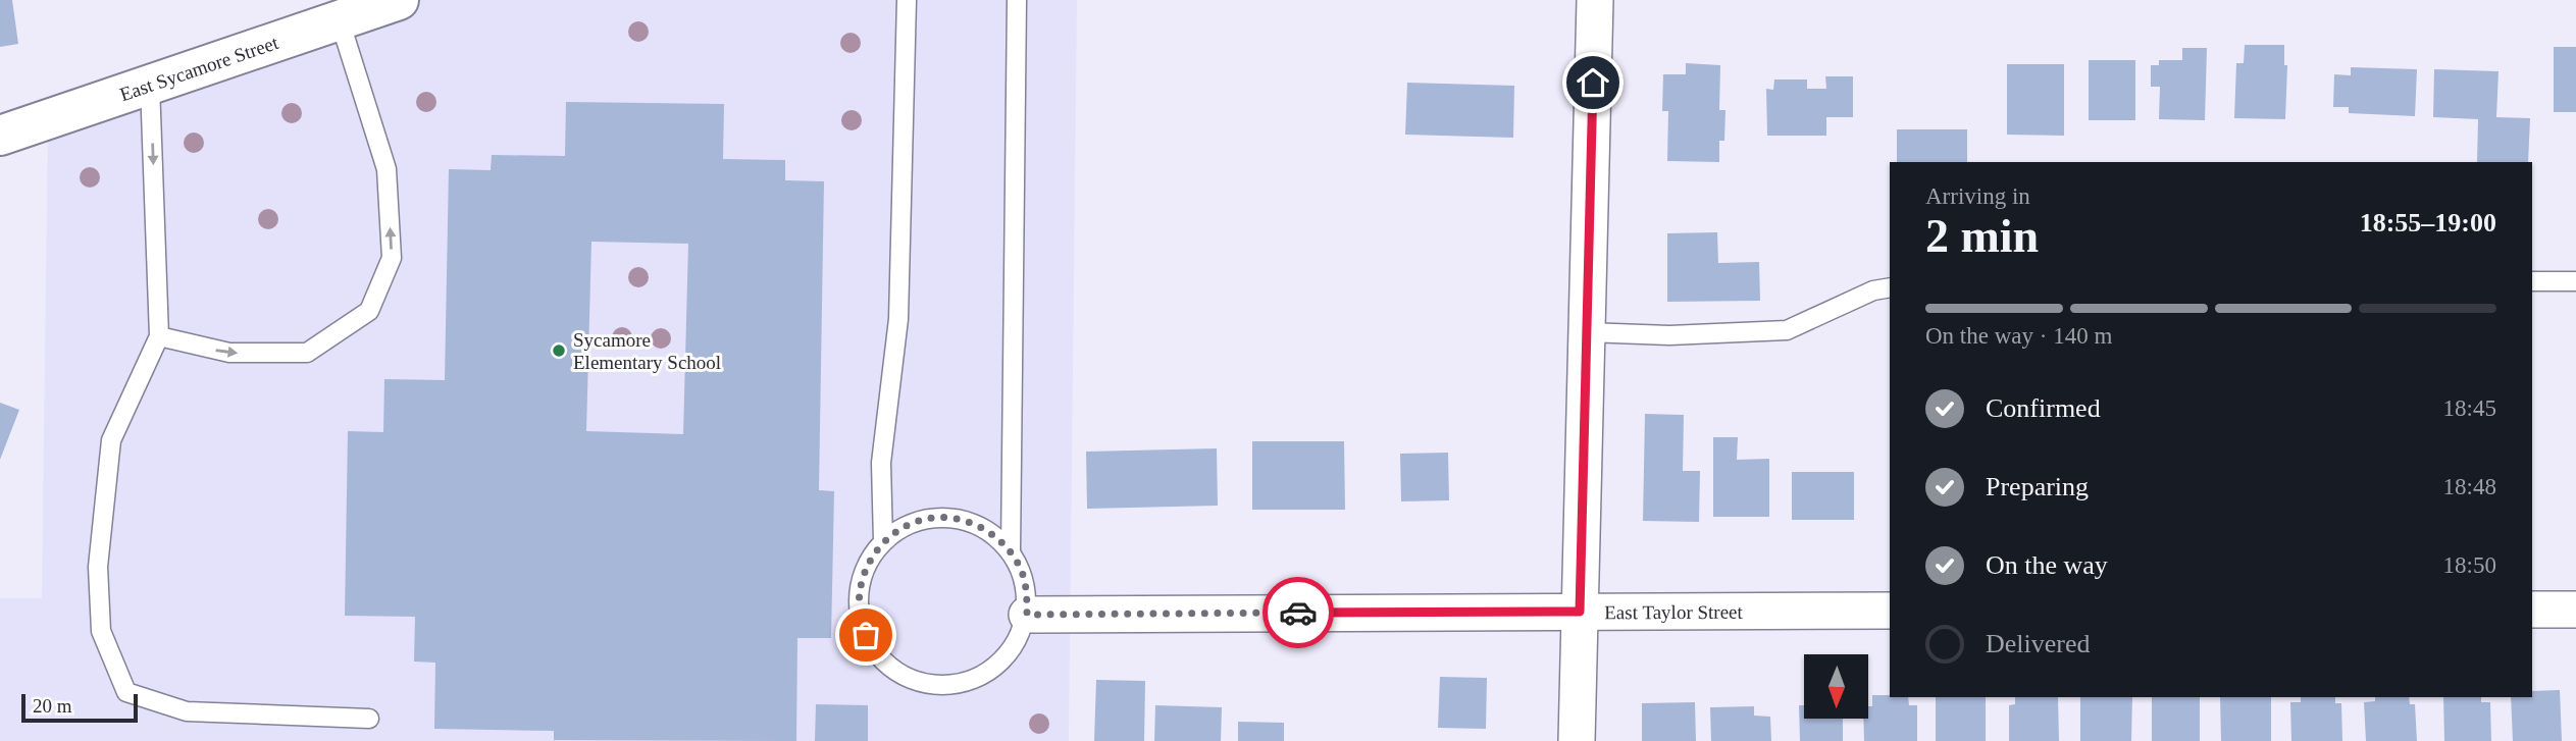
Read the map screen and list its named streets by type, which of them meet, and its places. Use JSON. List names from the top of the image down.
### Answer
{
  "streets": {
    "main road": ["East Sycamore Street"],
    "street": ["East Taylor Street"]
  },
  "places": ["Sycamore Elementary School"],
  "scale_bar": "20 m",
  "north": "bottom",
  "page": {
    "heading": ["2 min", "Arriving in", "18:55–19:00"],
    "bar": "On the way · 140 m",
    "list": [
      ["Confirmed", "18:45"],
      ["Preparing", "18:48"],
      ["On the way", "18:50"],
      "Delivered"
    ],
    "scale": "20 m"
  }
}
